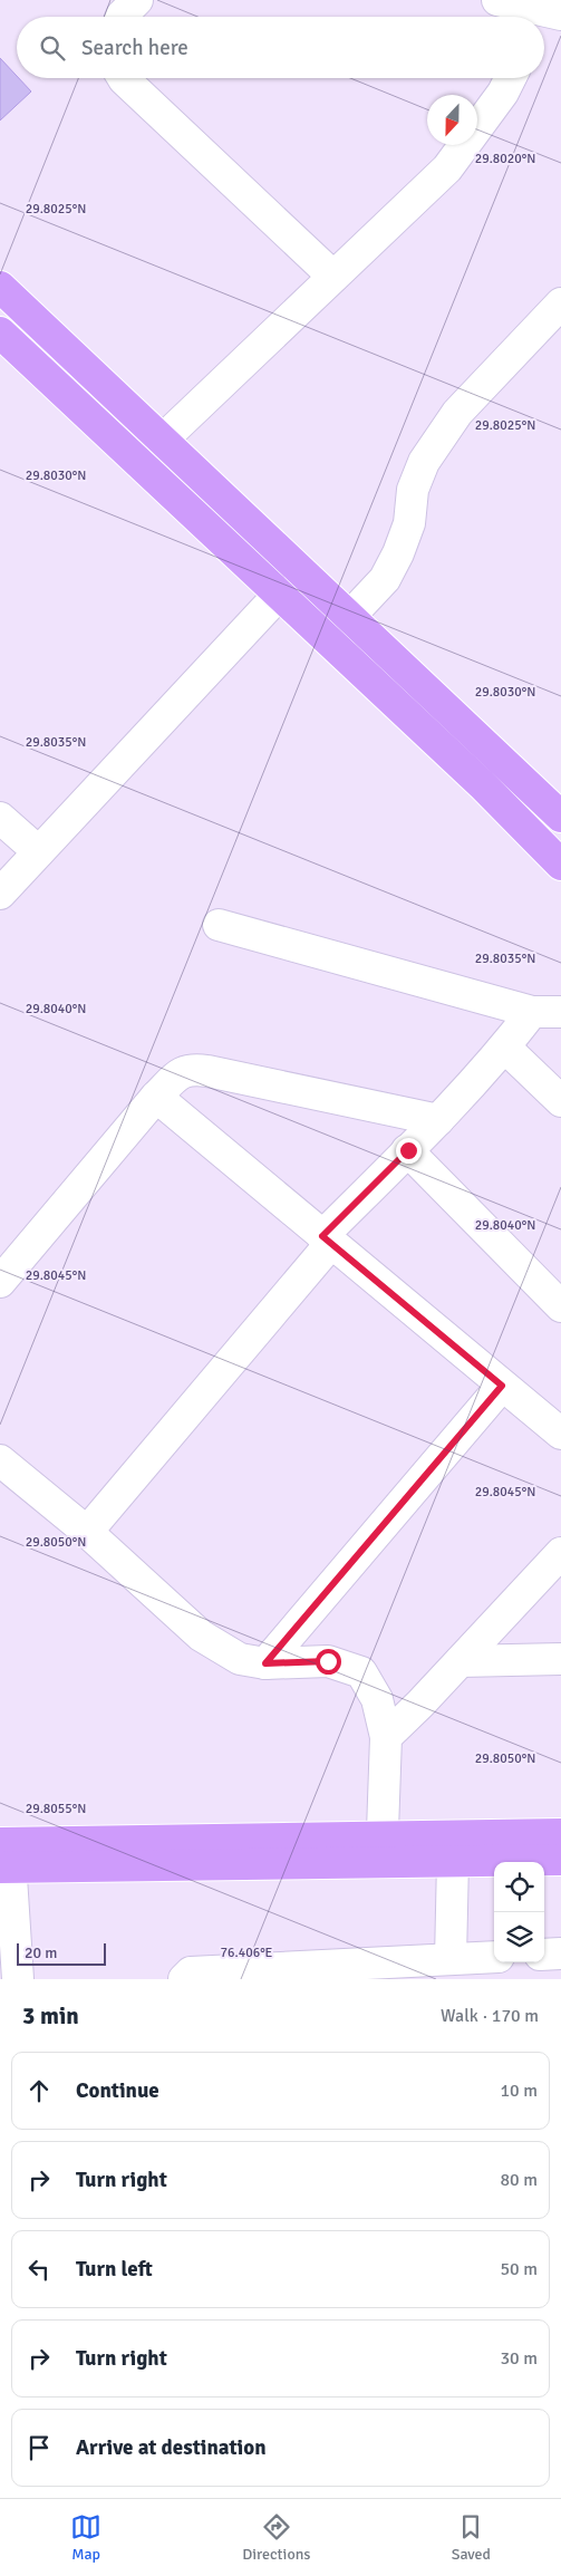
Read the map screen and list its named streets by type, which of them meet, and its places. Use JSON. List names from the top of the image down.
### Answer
{
  "scale_bar": "20 m",
  "north": "bottom",
  "page": {
    "search": "Search here",
    "scale": "20 m",
    "heading": ["3 min", "Walk · 170 m"],
    "list": [
      ["Continue", "10 m"],
      ["Turn right", "80 m"],
      ["Turn left", "50 m"],
      ["Turn right", "30 m"],
      "Arrive at destination"
    ],
    "nav": ["Map", "Directions", "Saved"]
  },
  "coordinates": [
    "29.8020°N",
    "29.8025°N",
    "29.8030°N",
    "29.8035°N",
    "29.8040°N",
    "29.8045°N",
    "29.8050°N",
    "29.8055°N",
    "76.406°E"
  ]
}
